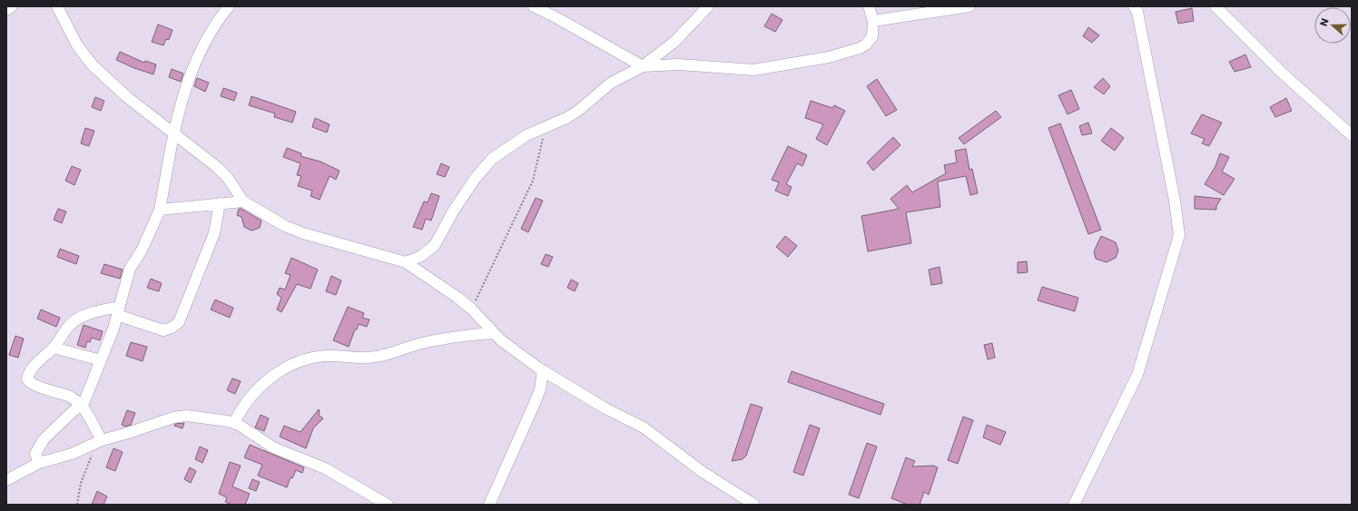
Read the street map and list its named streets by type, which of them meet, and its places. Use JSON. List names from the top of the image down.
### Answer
{
  "north": "left"
}
